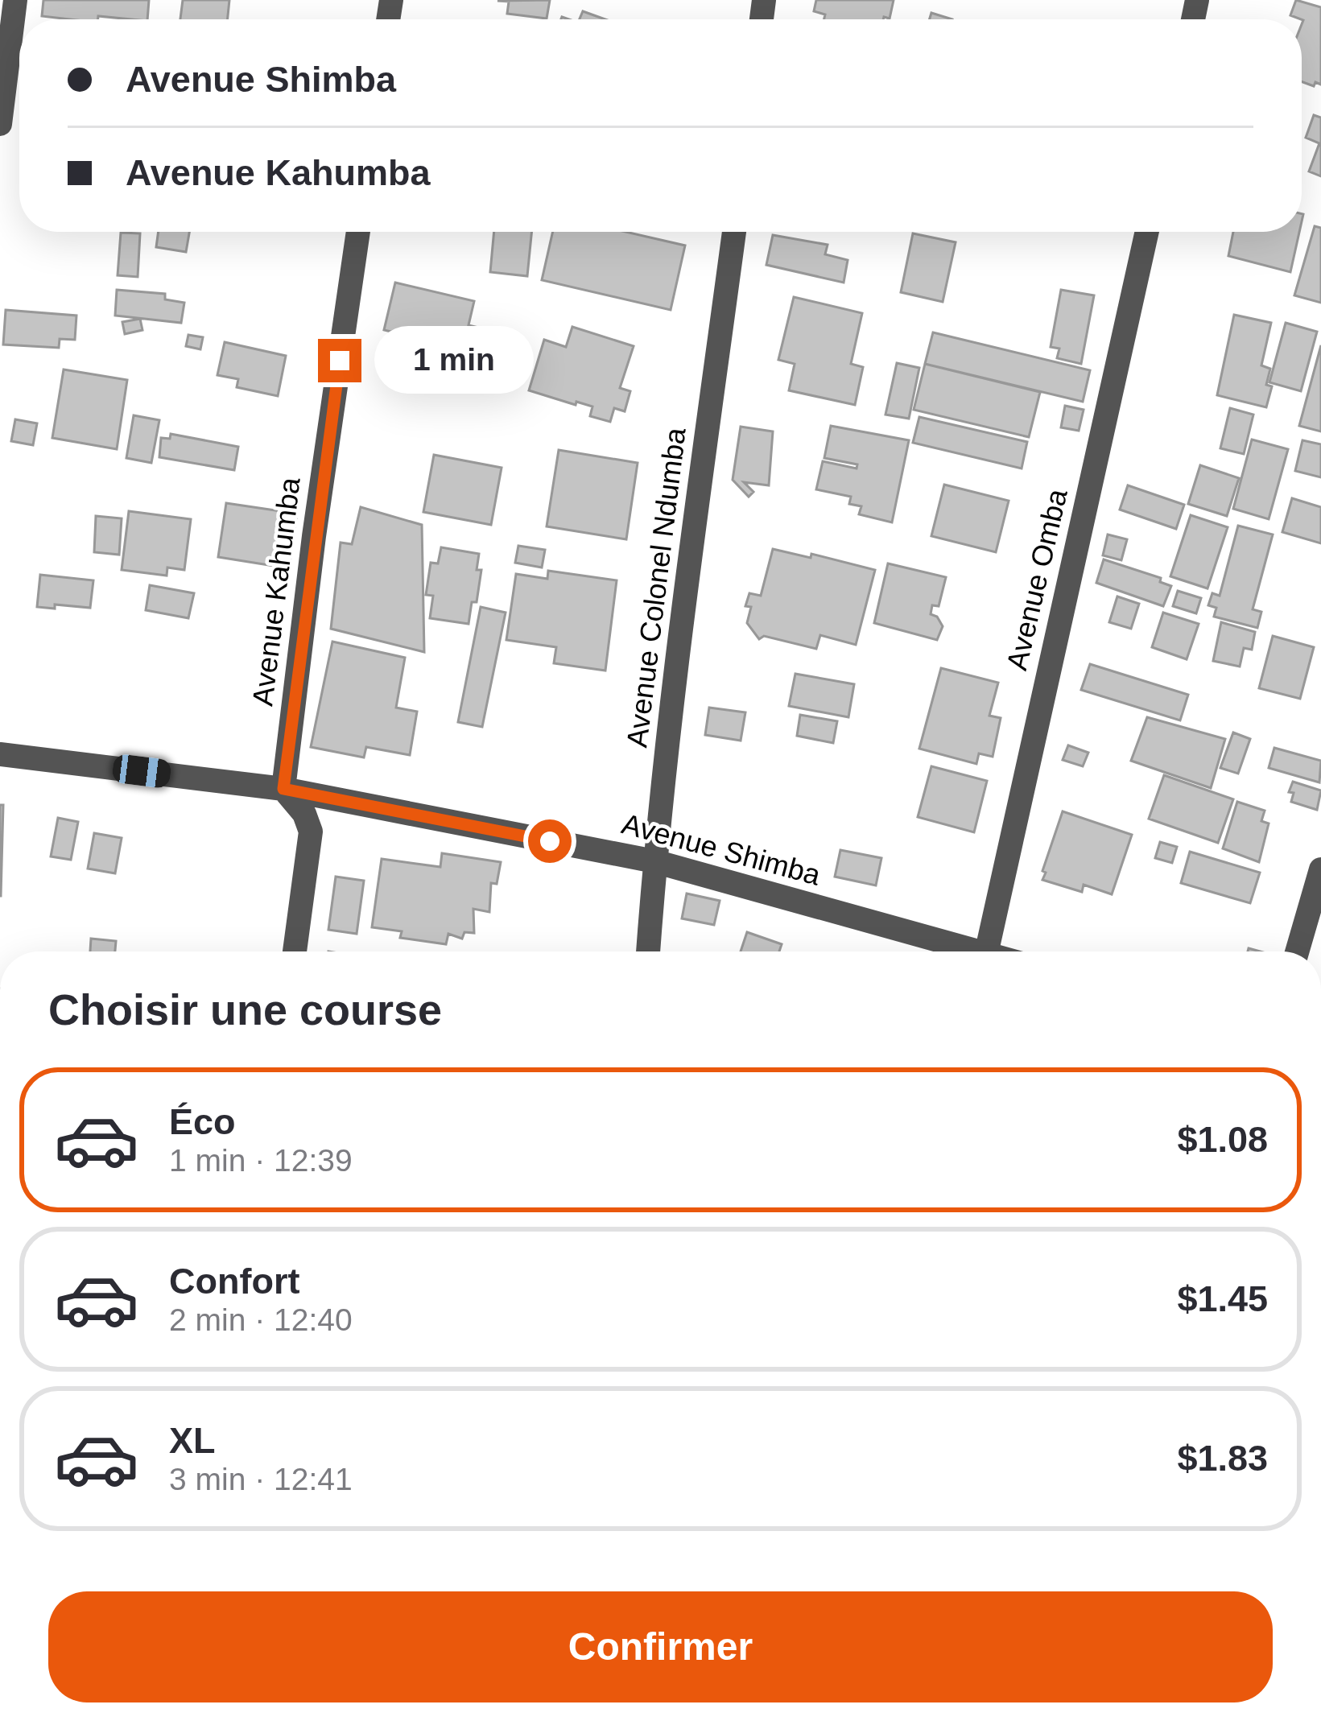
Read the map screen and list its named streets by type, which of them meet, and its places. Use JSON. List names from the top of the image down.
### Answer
{
  "streets": {
    "street": [
      "Avenue Omba",
      "Avenue Colonel Ndumba",
      "Avenue Kahumba",
      "Avenue Shimba"
    ]
  },
  "crossings": [
    ["Avenue Colonel Ndumba", "Avenue Shimba"],
    ["Avenue Kahumba", "Avenue Shimba"]
  ],
  "page": {
    "banner": ["Avenue Shimba", "Avenue Kahumba"],
    "bubble": "1 min",
    "heading": "Choisir une course",
    "list": [
      {
        "name": "Éco",
        "note": "1 min · 12:39",
        "value": "$1.08"
      },
      {
        "name": "Confort",
        "note": "2 min · 12:40",
        "value": "$1.45"
      },
      {
        "name": "XL",
        "note": "3 min · 12:41",
        "value": "$1.83"
      }
    ],
    "buttons": "Confirmer"
  }
}
